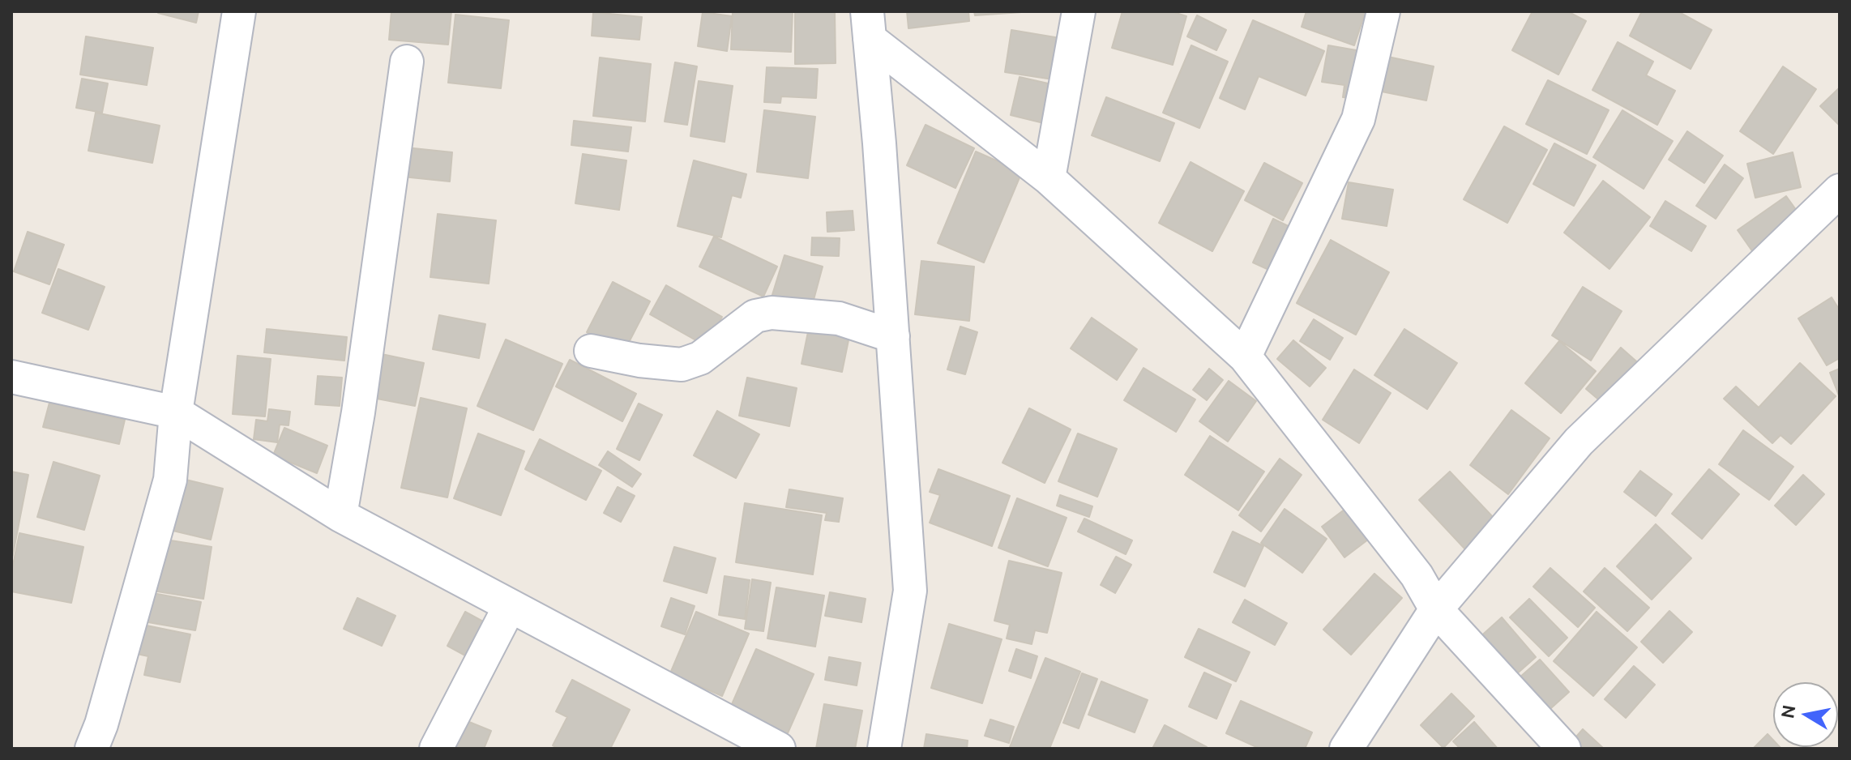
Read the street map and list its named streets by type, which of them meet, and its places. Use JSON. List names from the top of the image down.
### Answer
{
  "north": "left"
}
